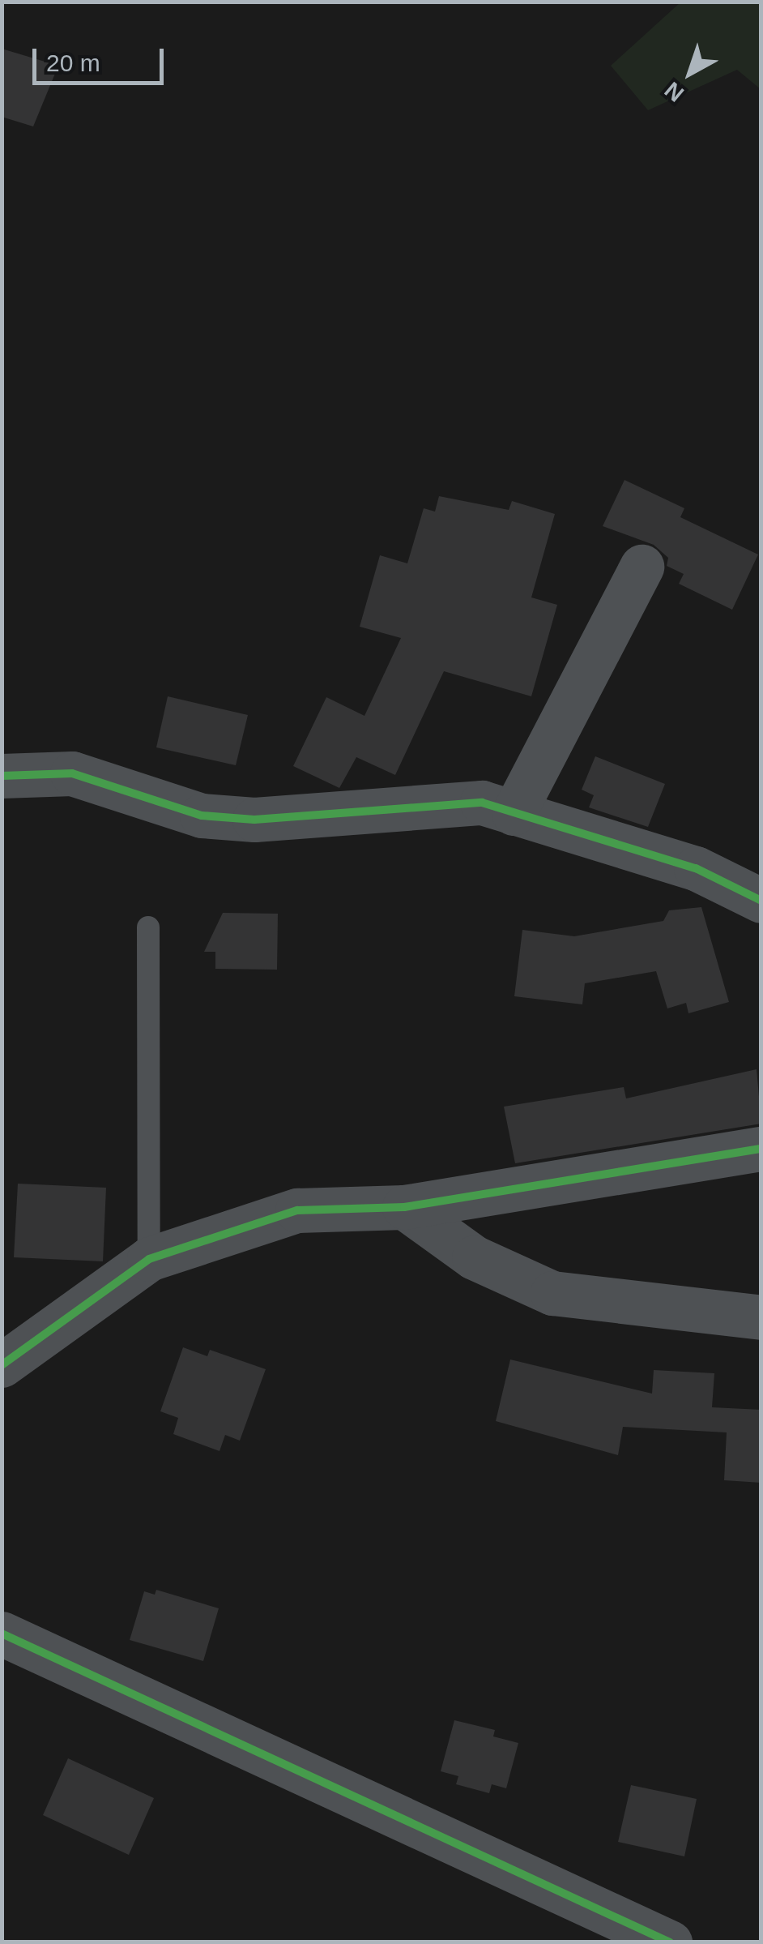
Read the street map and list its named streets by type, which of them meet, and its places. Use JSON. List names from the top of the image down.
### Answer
{
  "scale_bar": "20 m",
  "north": "bottom left"
}
